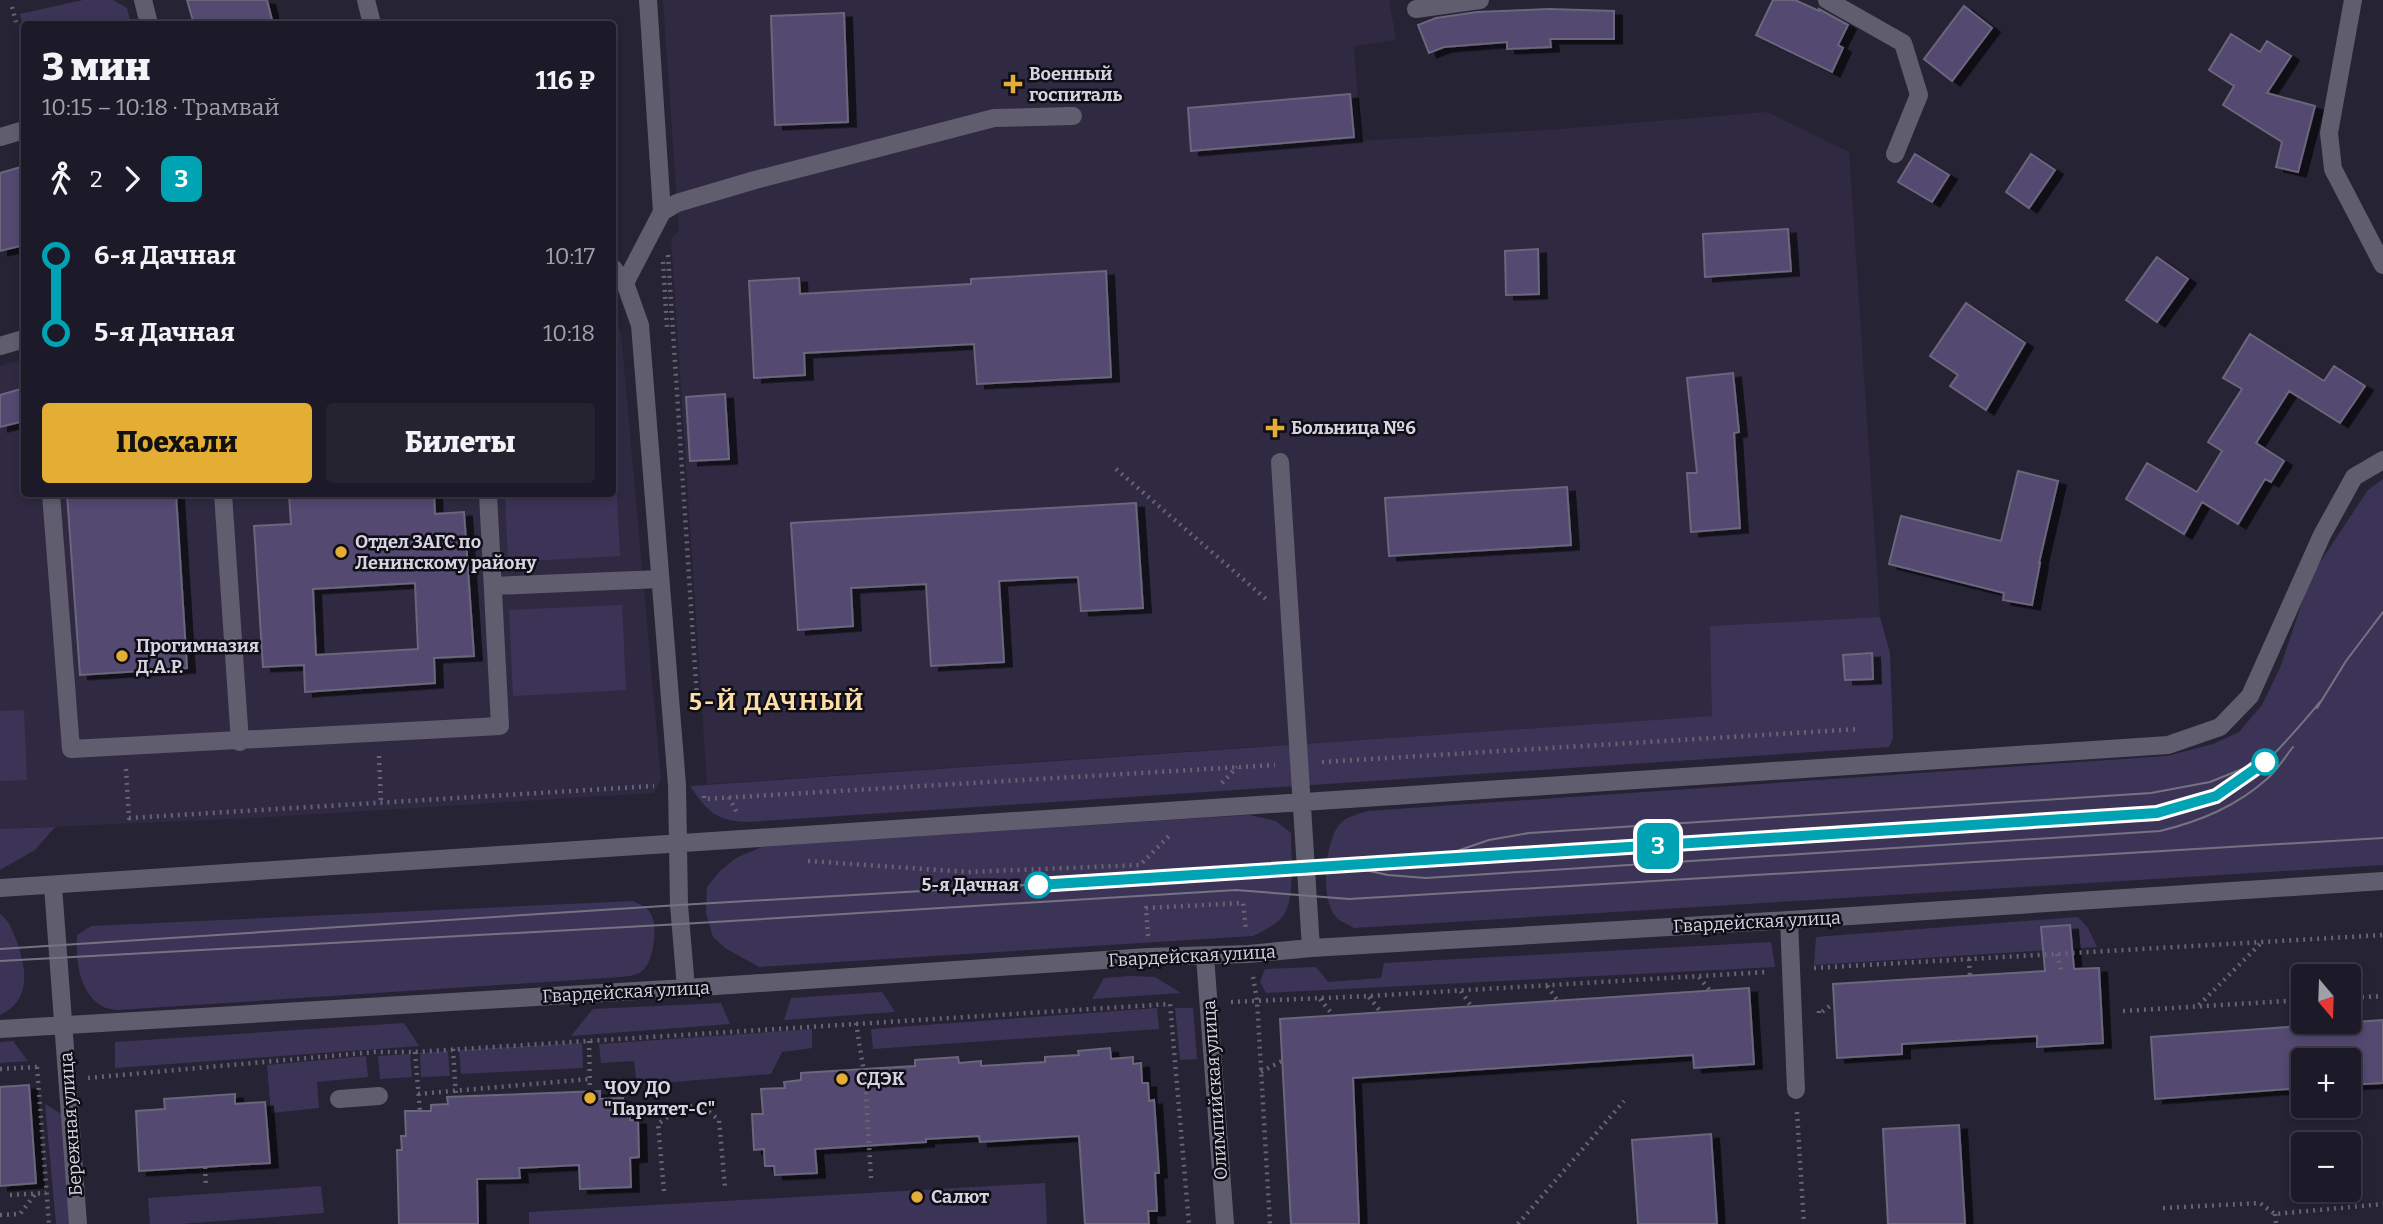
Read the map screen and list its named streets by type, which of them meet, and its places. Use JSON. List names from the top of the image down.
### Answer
{
  "streets": {
    "street": ["Гвардейская улица", "Олимпийская улица", "Бережная улица"]
  },
  "crossings": [
    ["Гвардейская улица", "Олимпийская улица"],
    ["Гвардейская улица", "Бережная улица"]
  ],
  "districts": ["5-Й ДАЧНЫЙ"],
  "places": {
    "health": ["Военный госпиталь", "Больница №6"],
    "other": [
      "Отдел ЗАГС по Ленинскому району",
      "Прогимназия Д.А.Р.",
      "5-я Дачная",
      "СДЭК",
      "ЧОУ ДО \"Паритет-С\"",
      "Салют"
    ]
  },
  "lines": ["tram line 3"],
  "north": "bottom",
  "page": {
    "on_map": "3",
    "heading": ["3 мин", "10:15 – 10:18 · Трамвай", "116 ₽"],
    "legs": ["2", "3"],
    "list": [
      {
        "name": "6-я Дачная",
        "value": "10:17"
      },
      {
        "name": "5-я Дачная",
        "value": "10:18"
      }
    ],
    "buttons": ["Поехали", "Билеты"],
    "map_buttons": ["+", "−"]
  }
}
